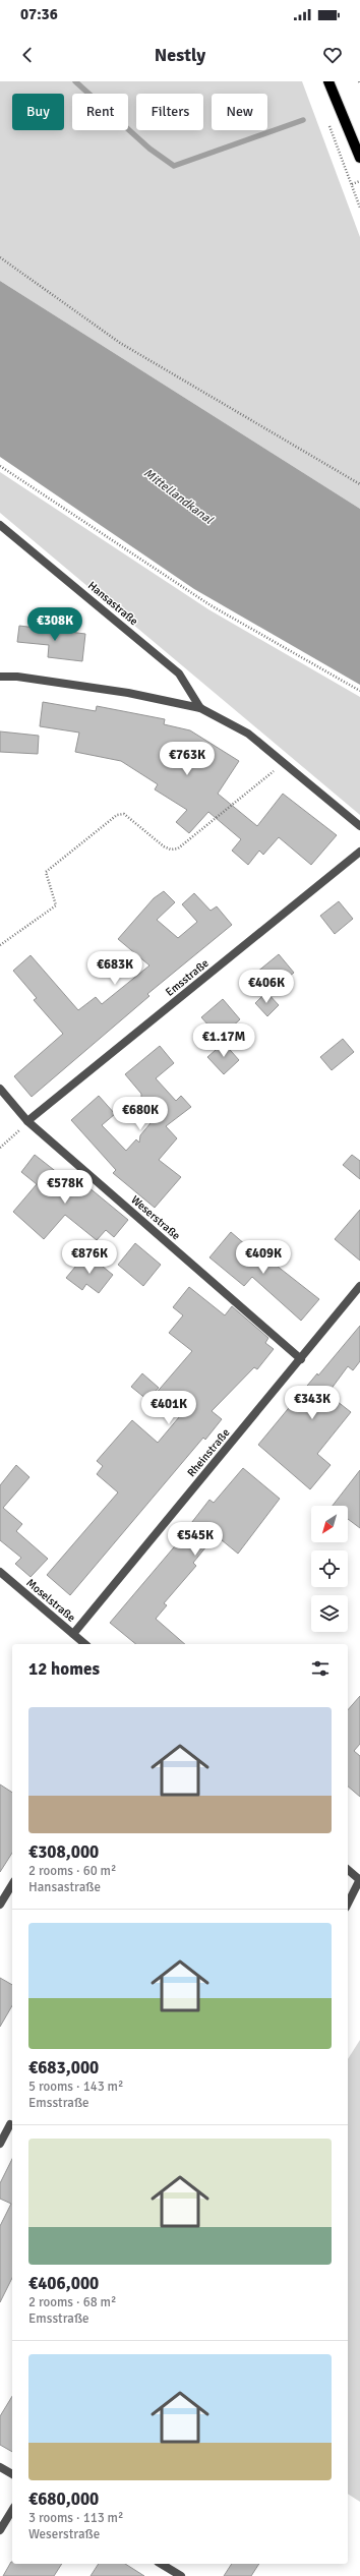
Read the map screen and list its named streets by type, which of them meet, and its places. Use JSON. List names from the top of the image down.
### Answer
{
  "streets": {
    "street": [
      "Hansastraße",
      "Emsstraße",
      "Weserstraße",
      "Rheinstraße",
      "Moselstraße"
    ]
  },
  "crossings": [
    ["Emsstraße", "Weserstraße"],
    ["Weserstraße", "Rheinstraße"],
    ["Rheinstraße", "Moselstraße"]
  ],
  "water": ["Mittellandkanal"],
  "north": "bottom left",
  "page": {
    "status": "07:36",
    "header": "Nestly",
    "chip": [
      "Buy",
      "Rent",
      "Filters",
      "New"
    ],
    "price": [
      "€308K",
      "€763K",
      "€683K",
      "€406K",
      "€1.17M",
      "€680K",
      "€578K",
      "€876K",
      "€409K",
      "€343K",
      "€401K",
      "€545K"
    ],
    "heading": "12 homes",
    "list": [
      {
        "name": "€308,000",
        "note": "2 rooms · 60 m² · Hansastraße"
      },
      {
        "name": "€683,000",
        "note": "5 rooms · 143 m² · Emsstraße"
      },
      {
        "name": "€406,000",
        "note": "2 rooms · 68 m² · Emsstraße"
      },
      {
        "name": "€680,000",
        "note": "3 rooms · 113 m² · Weserstraße"
      }
    ]
  }
}
